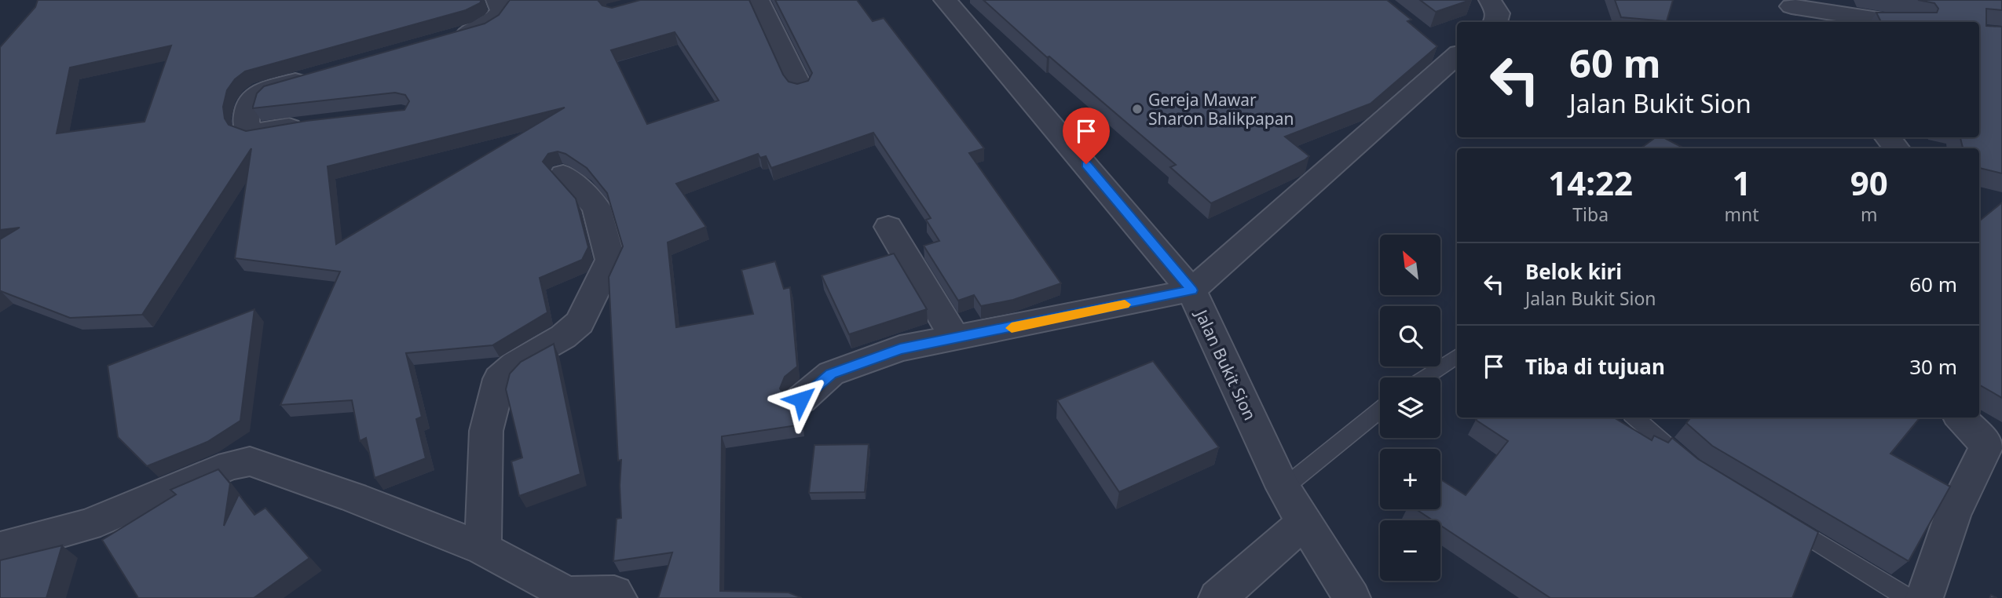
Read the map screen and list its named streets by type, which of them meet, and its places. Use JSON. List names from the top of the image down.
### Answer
{
  "streets": {
    "street": ["Jalan Bukit Sion"]
  },
  "places": ["Gereja Mawar Sharon Balikpapan"],
  "north": "top left",
  "page": {
    "turn": ["60 m", "Jalan Bukit Sion"],
    "eta": [
      "14:22",
      "Tiba",
      "1",
      "mnt",
      "90",
      "m"
    ],
    "map_buttons": ["+", "−"],
    "list": [
      {
        "name": "Belok kiri",
        "note": "Jalan Bukit Sion",
        "value": "60 m"
      },
      {
        "name": "Tiba di tujuan",
        "value": "30 m"
      }
    ]
  }
}
